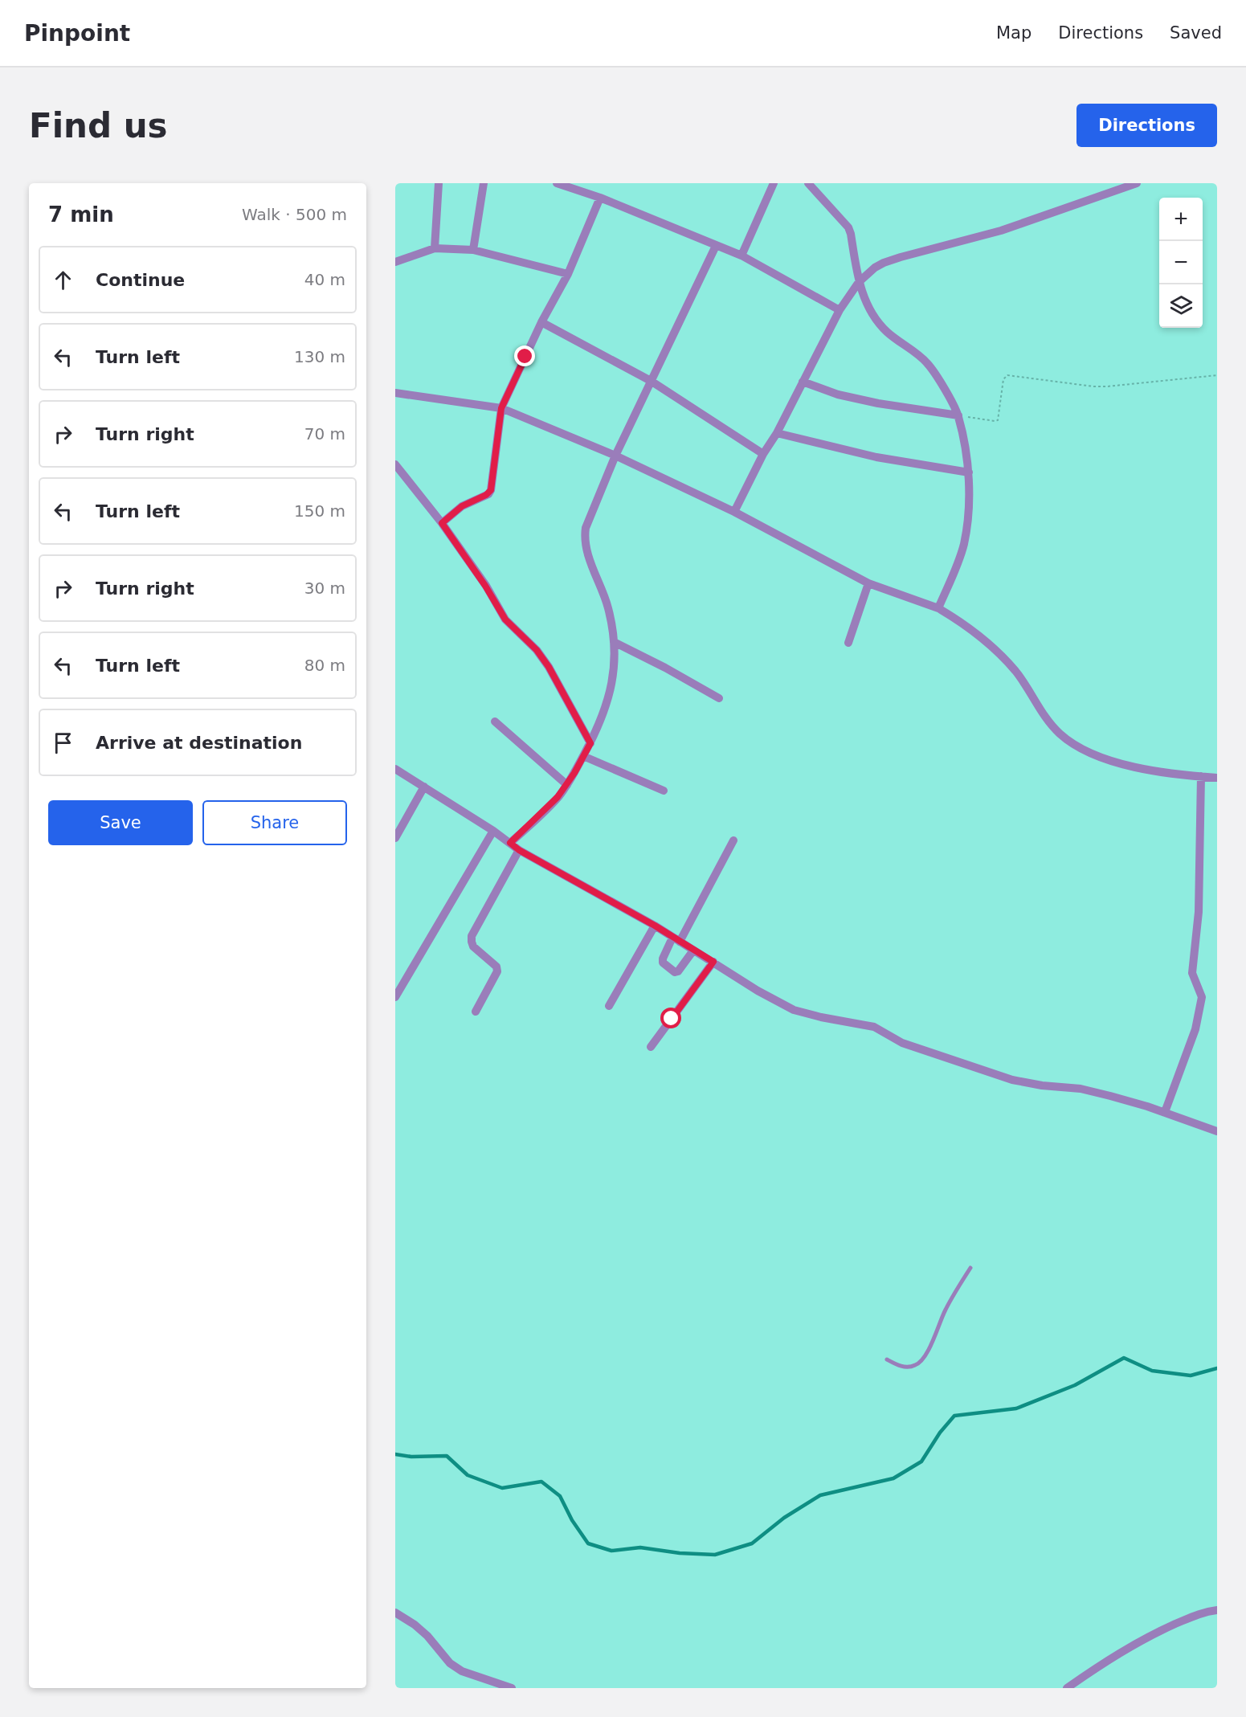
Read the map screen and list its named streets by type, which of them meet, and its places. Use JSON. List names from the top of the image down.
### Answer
{
  "page": {
    "header": "Pinpoint",
    "nav": ["Map", "Directions", "Saved"],
    "buttons": [
      "Directions",
      ["Save", "Share"]
    ],
    "title": "Find us",
    "heading": ["7 min", "Walk · 500 m"],
    "map_buttons": ["+", "−"],
    "list": [
      ["Continue", "40 m"],
      ["Turn left", "130 m"],
      ["Turn right", "70 m"],
      ["Turn left", "150 m"],
      ["Turn right", "30 m"],
      ["Turn left", "80 m"],
      "Arrive at destination"
    ]
  }
}
